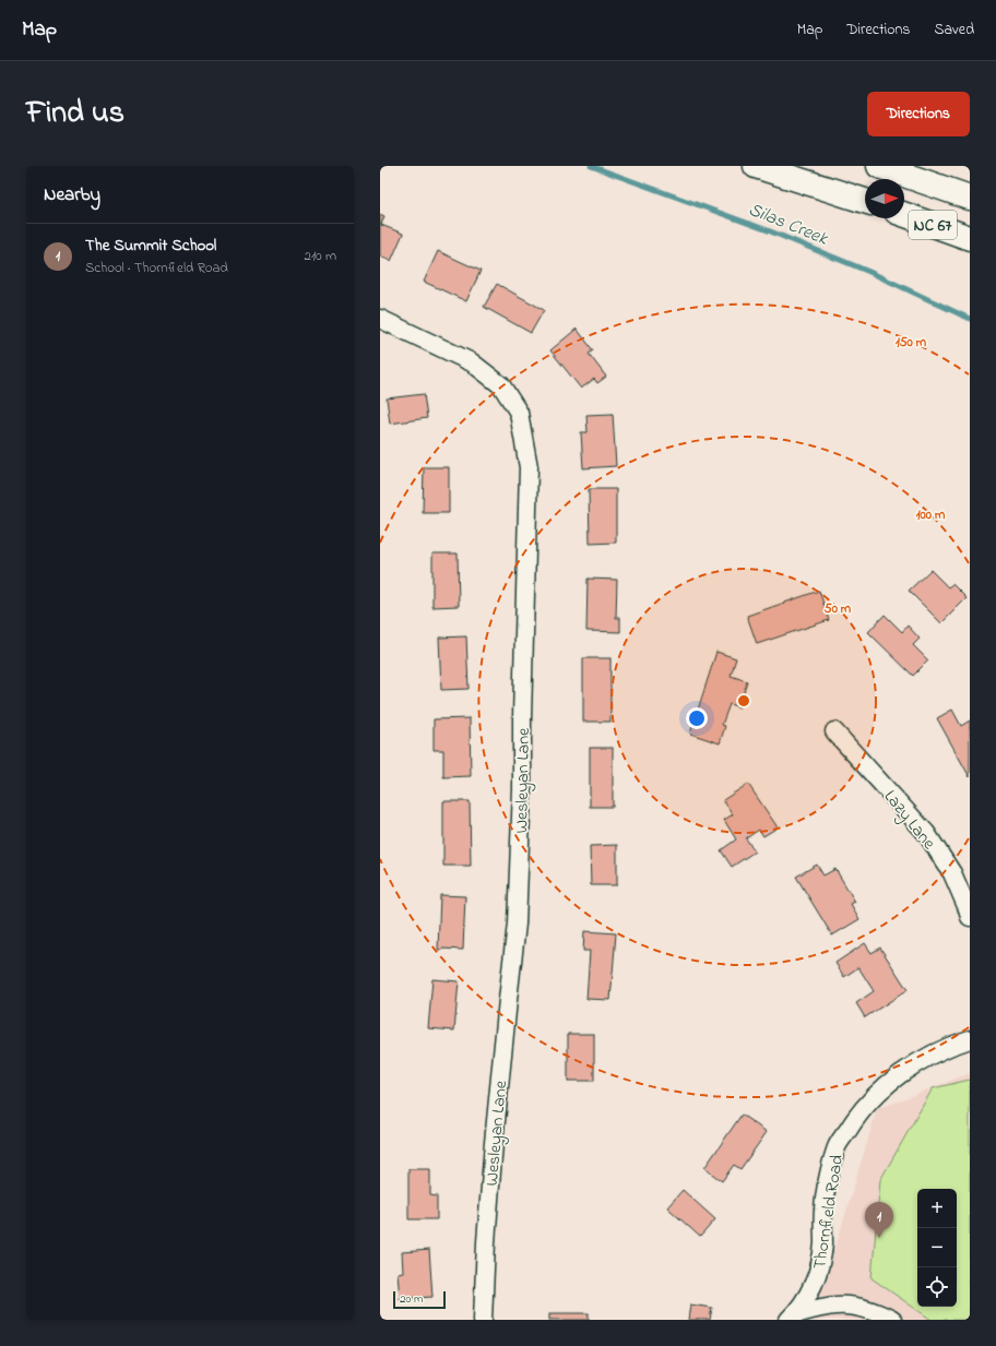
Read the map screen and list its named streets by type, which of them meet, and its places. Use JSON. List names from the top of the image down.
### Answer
{
  "streets": {
    "main road": ["NC 67"],
    "street": ["Wesleyan Lane", "Lazy Lane", "Thornfield Road"]
  },
  "water": ["Silas Creek"],
  "scale_bar": "20 m",
  "north": "right",
  "page": {
    "header": "Map",
    "nav": ["Map", "Directions", "Saved"],
    "title": "Find us",
    "buttons": "Directions",
    "heading": "Nearby",
    "list": [
      {
        "mark": "1",
        "name": "The Summit School",
        "note": "School · Thornfield Road",
        "value": "210 m"
      }
    ],
    "map_buttons": ["+", "−"],
    "pins": "1",
    "scale": "20 m"
  },
  "rings": ["150 m", "100 m", "50 m"]
}
